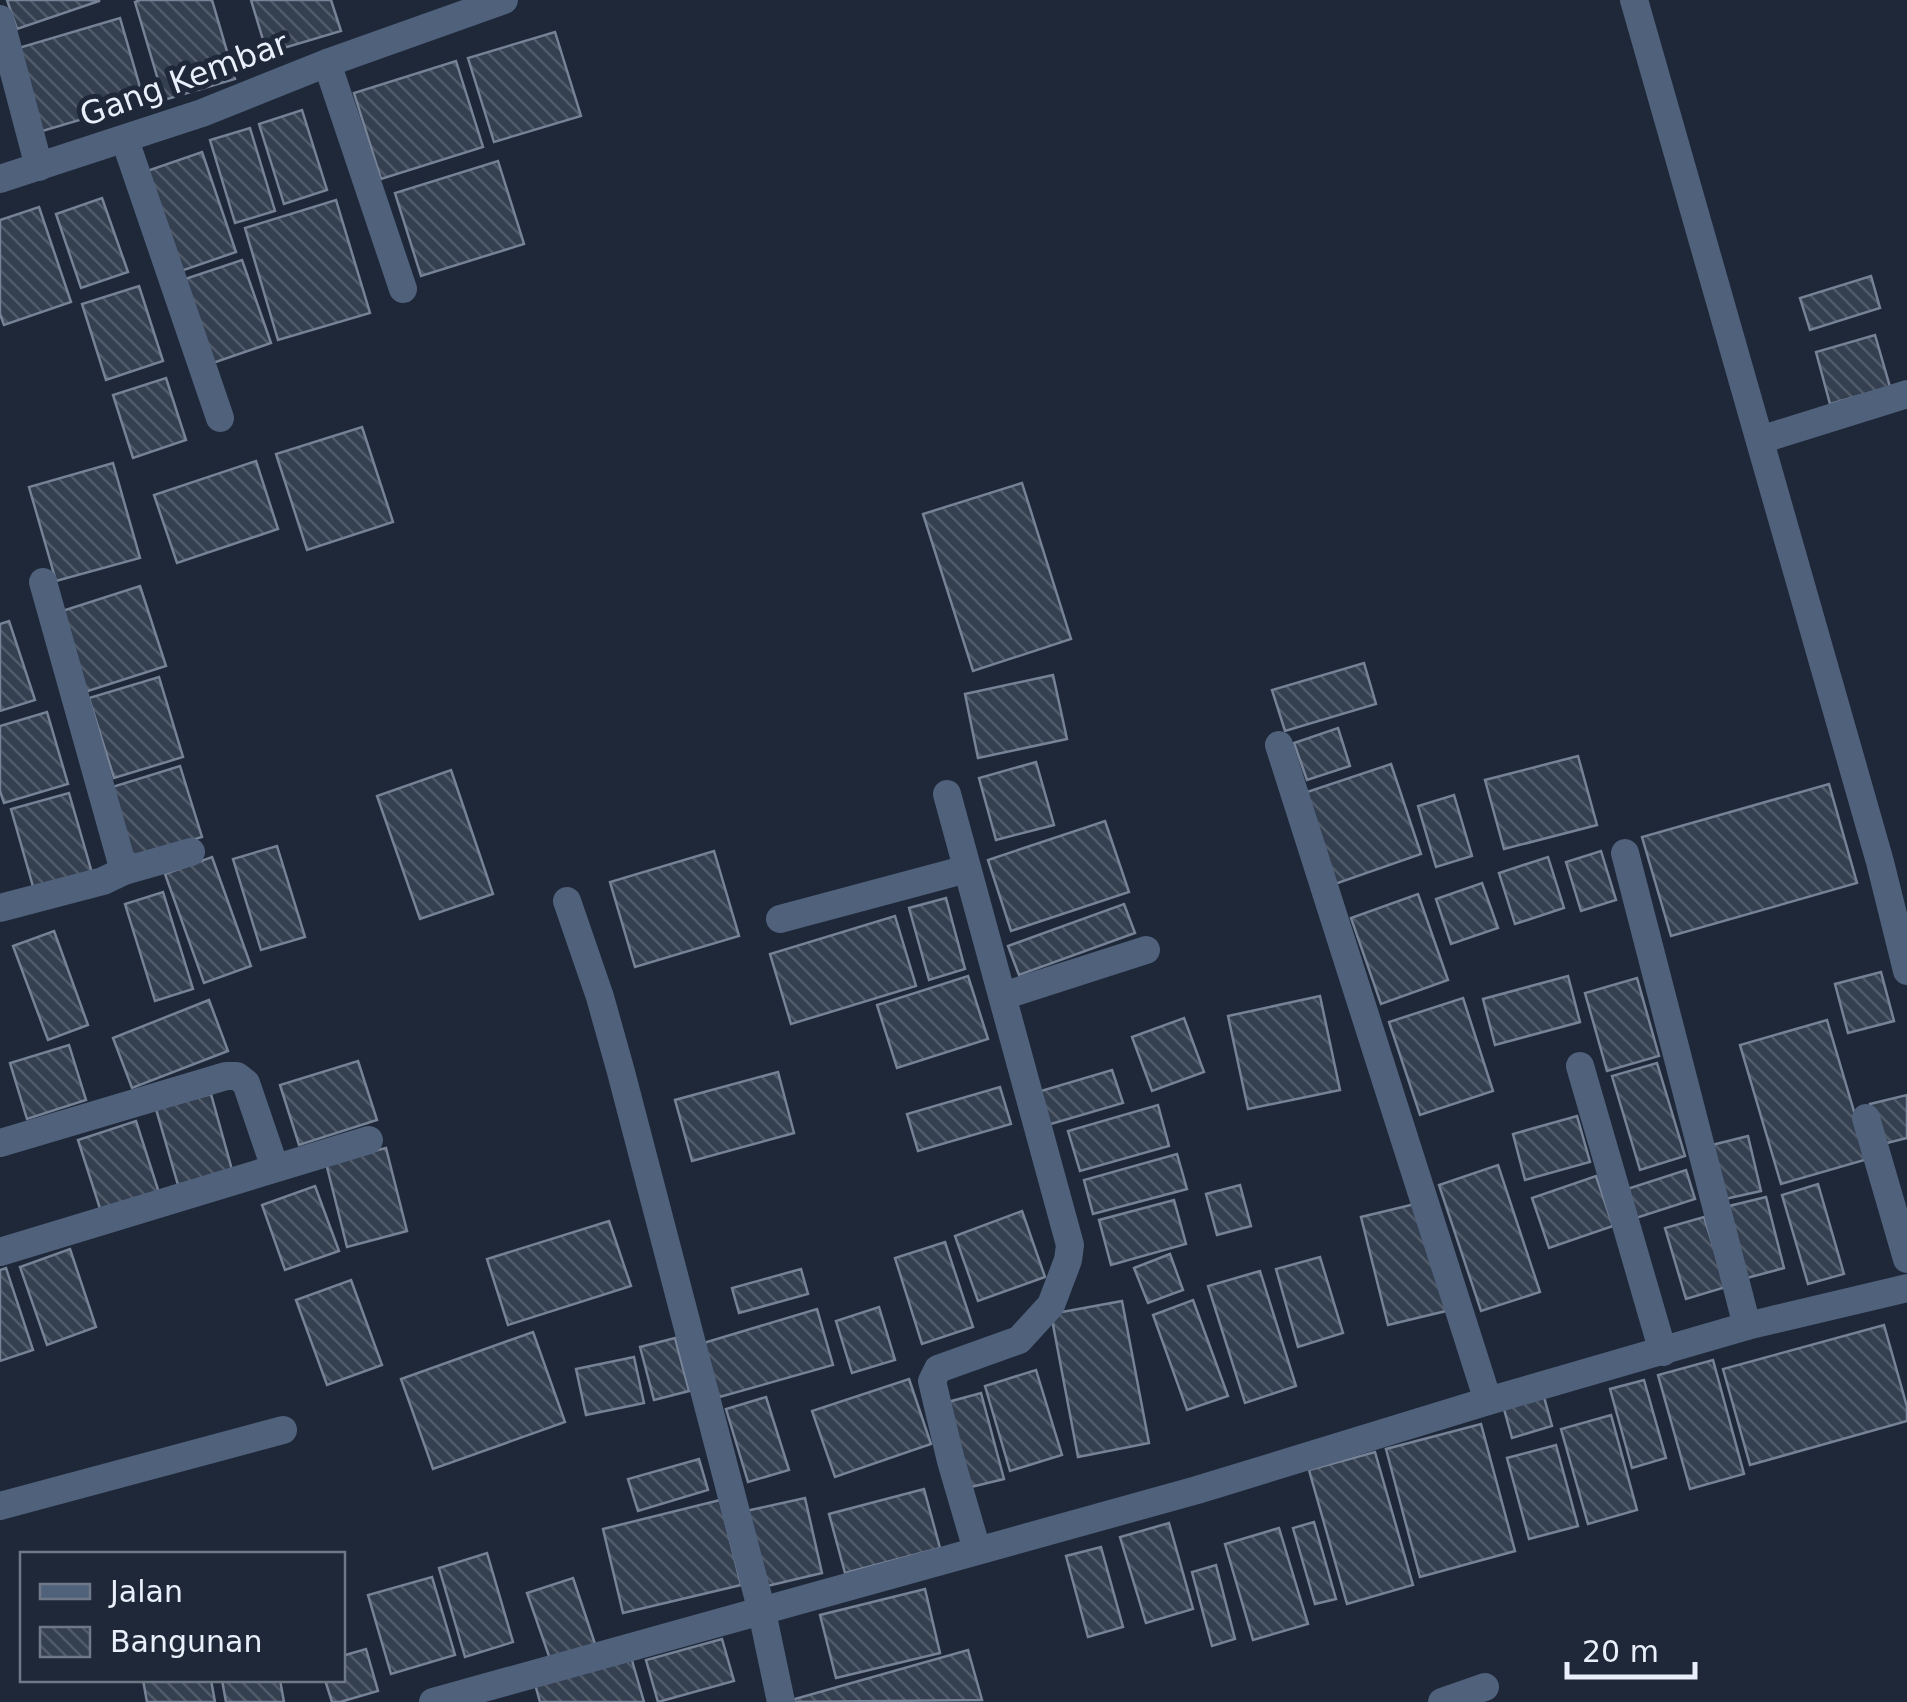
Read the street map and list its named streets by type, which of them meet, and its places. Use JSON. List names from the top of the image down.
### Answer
{
  "streets": {
    "street": ["Gang Kembar"]
  },
  "legend": ["Jalan", "Bangunan"],
  "scale_bar": "20 m"
}
